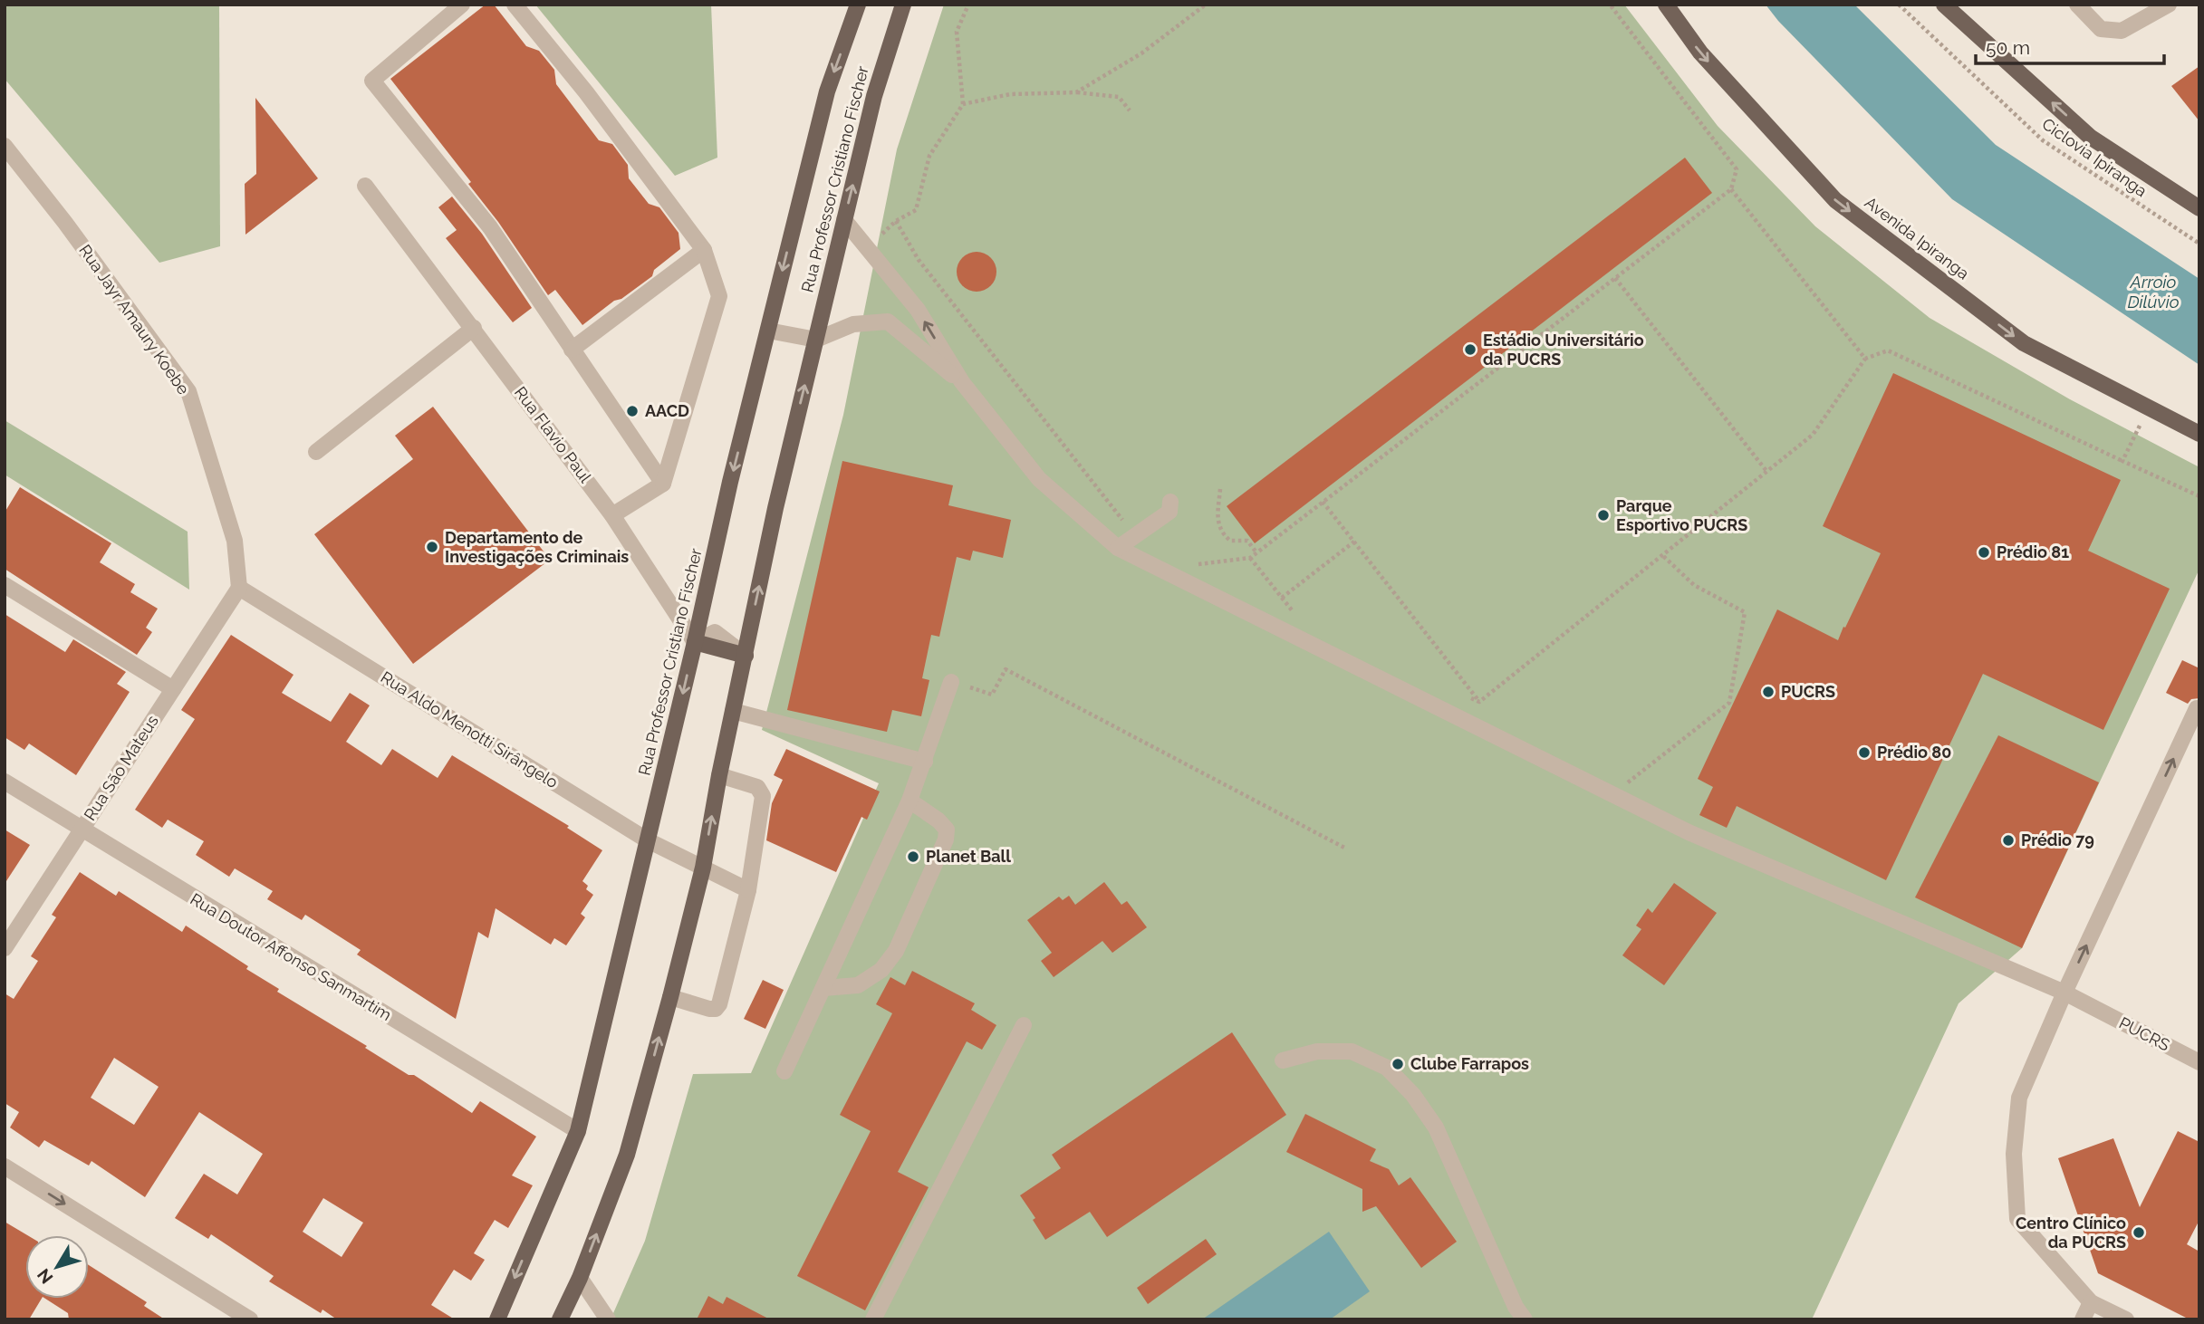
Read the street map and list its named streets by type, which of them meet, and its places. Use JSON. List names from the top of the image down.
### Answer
{
  "streets": {
    "main road": ["Rua Professor Cristiano Fischer", "Avenida Ipiranga"],
    "street": [
      "Rua Jayr Amaury Koebe",
      "Rua Flavio Paul",
      "Rua Aldo Menotti Sirângelo",
      "Rua São Mateus",
      "Rua Doutor Affonso Sanmartim",
      "PUCRS"
    ],
    "path": ["Ciclovia Ipiranga"]
  },
  "crossings": [
    ["Rua Professor Cristiano Fischer", "Rua Flavio Paul"],
    ["Rua Professor Cristiano Fischer", "Rua Aldo Menotti Sirângelo"],
    ["Rua Professor Cristiano Fischer", "Rua Doutor Affonso Sanmartim"],
    ["Rua Jayr Amaury Koebe", "Rua Aldo Menotti Sirângelo"],
    ["Rua Jayr Amaury Koebe", "Rua São Mateus"],
    ["Rua Aldo Menotti Sirângelo", "Rua São Mateus"],
    ["Rua São Mateus", "Rua Doutor Affonso Sanmartim"]
  ],
  "one_way": ["Avenida Ipiranga"],
  "water": ["Arroio Dilúvio"],
  "places": [
    "Estádio Universitário da PUCRS",
    "AACD",
    "Parque Esportivo PUCRS",
    "Departamento de Investigações Criminais",
    "Prédio 81",
    "PUCRS",
    "Prédio 80",
    "Prédio 79",
    "Planet Ball",
    "Clube Farrapos",
    "Centro Clínico da PUCRS"
  ],
  "scale_bar": "50 m",
  "north": "bottom left"
}
